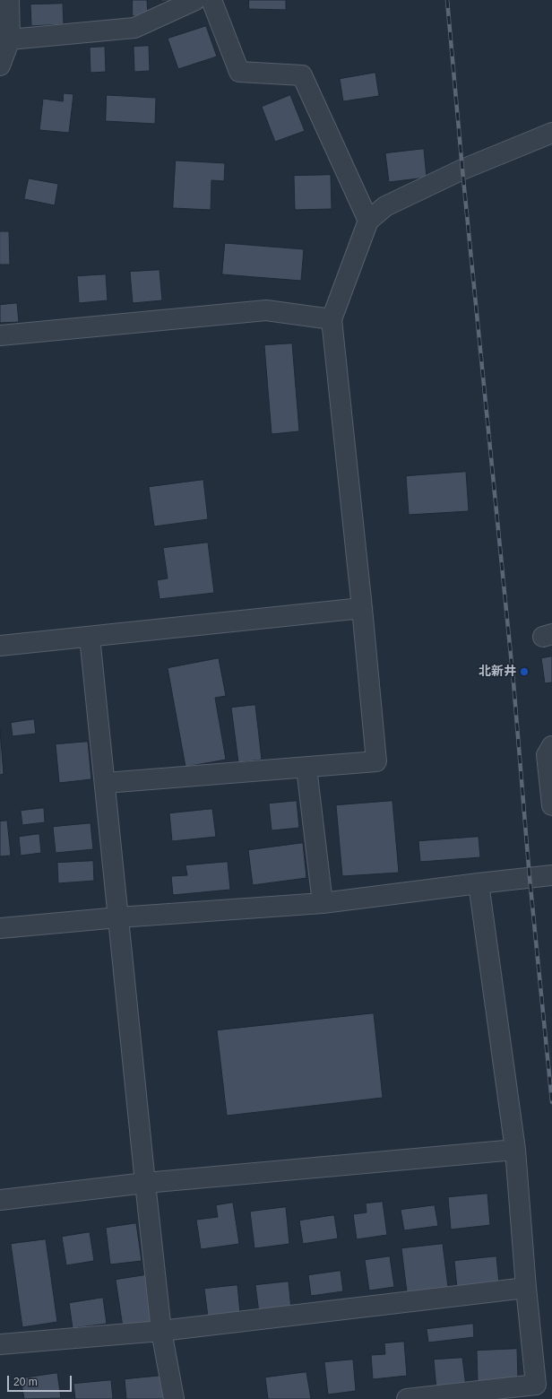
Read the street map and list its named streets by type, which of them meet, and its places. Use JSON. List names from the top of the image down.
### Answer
{
  "places": ["北新井"],
  "scale_bar": "20 m"
}
